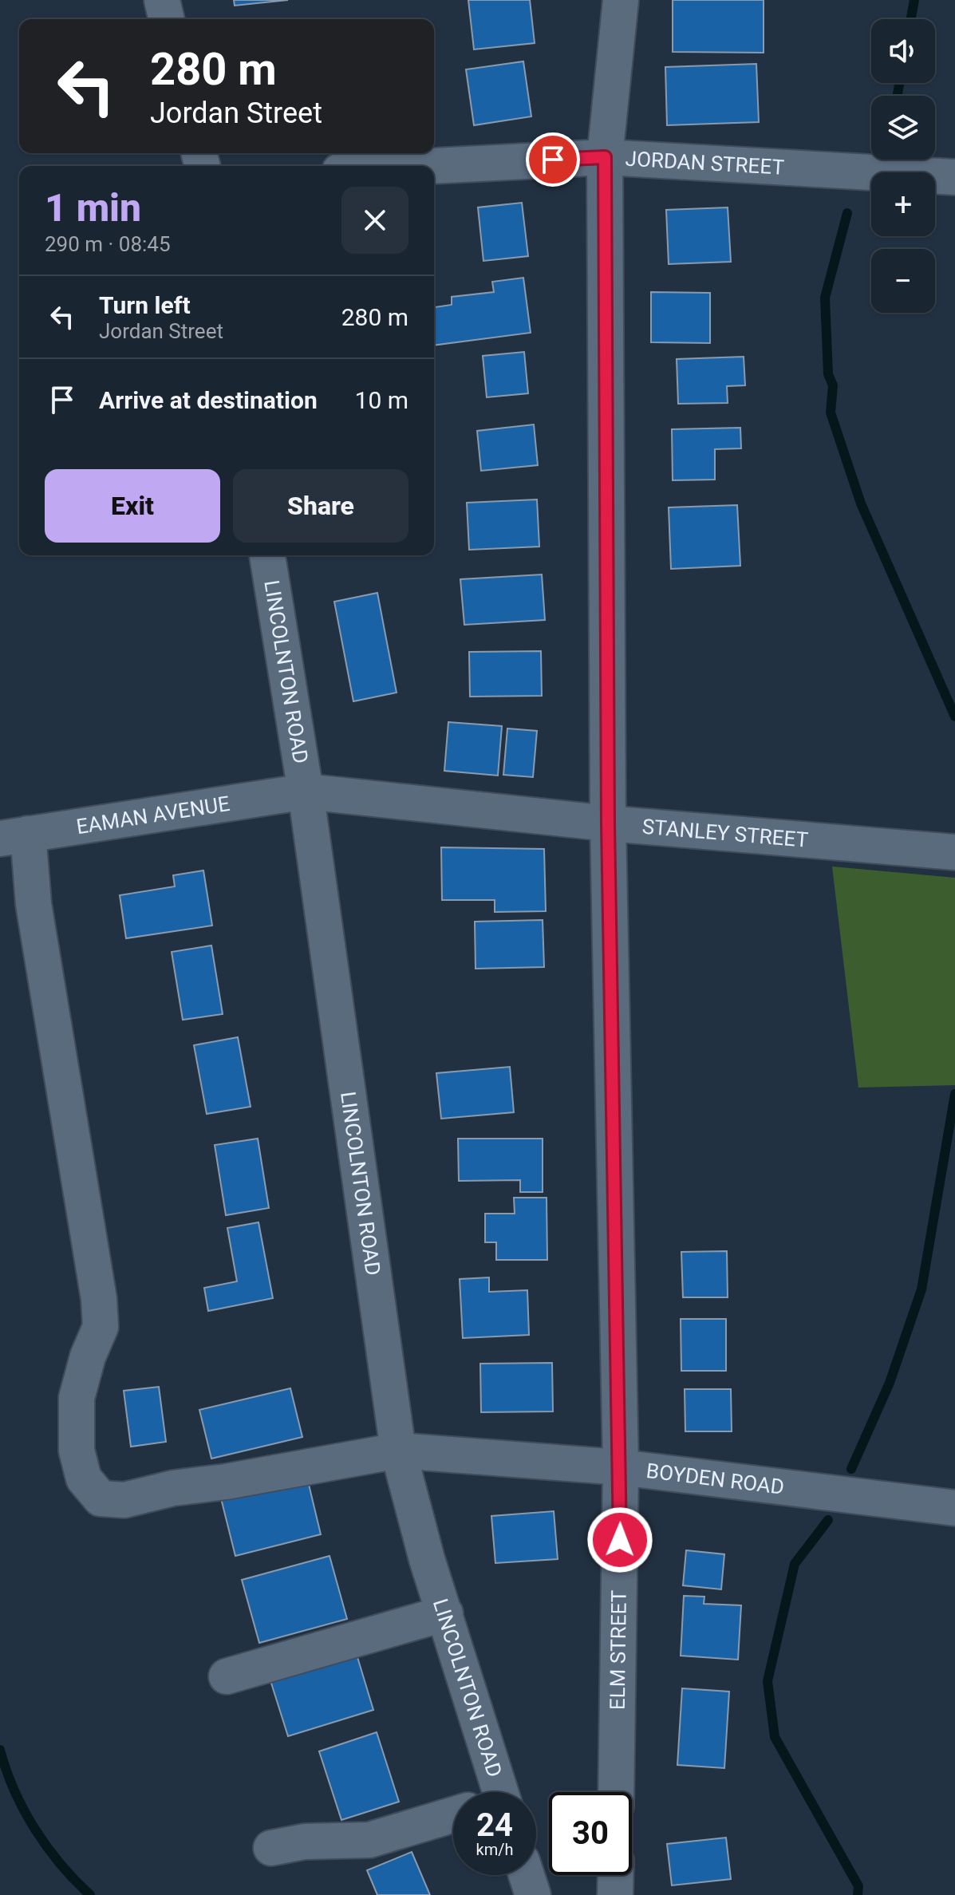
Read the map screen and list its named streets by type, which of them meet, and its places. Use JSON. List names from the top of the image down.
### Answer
{
  "streets": {
    "street": [
      "JORDAN STREET",
      "LINCOLNTON ROAD",
      "EAMAN AVENUE",
      "STANLEY STREET",
      "BOYDEN ROAD",
      "ELM STREET"
    ]
  },
  "crossings": [
    ["JORDAN STREET", "ELM STREET"],
    ["LINCOLNTON ROAD", "EAMAN AVENUE"],
    ["LINCOLNTON ROAD", "STANLEY STREET"],
    ["LINCOLNTON ROAD", "BOYDEN ROAD"],
    ["EAMAN AVENUE", "STANLEY STREET"],
    ["EAMAN AVENUE", "BOYDEN ROAD"],
    ["STANLEY STREET", "ELM STREET"],
    ["BOYDEN ROAD", "ELM STREET"]
  ],
  "page": {
    "map_buttons": ["+", "−"],
    "turn": ["280 m", "Jordan Street"],
    "heading": ["1 min", "290 m · 08:45"],
    "list": [
      {
        "name": "Turn left",
        "note": "Jordan Street",
        "value": "280 m"
      },
      {
        "name": "Arrive at destination",
        "value": "10 m"
      }
    ],
    "buttons": ["Exit", "Share"],
    "speed": "24 km/h",
    "limit": "30"
  }
}
